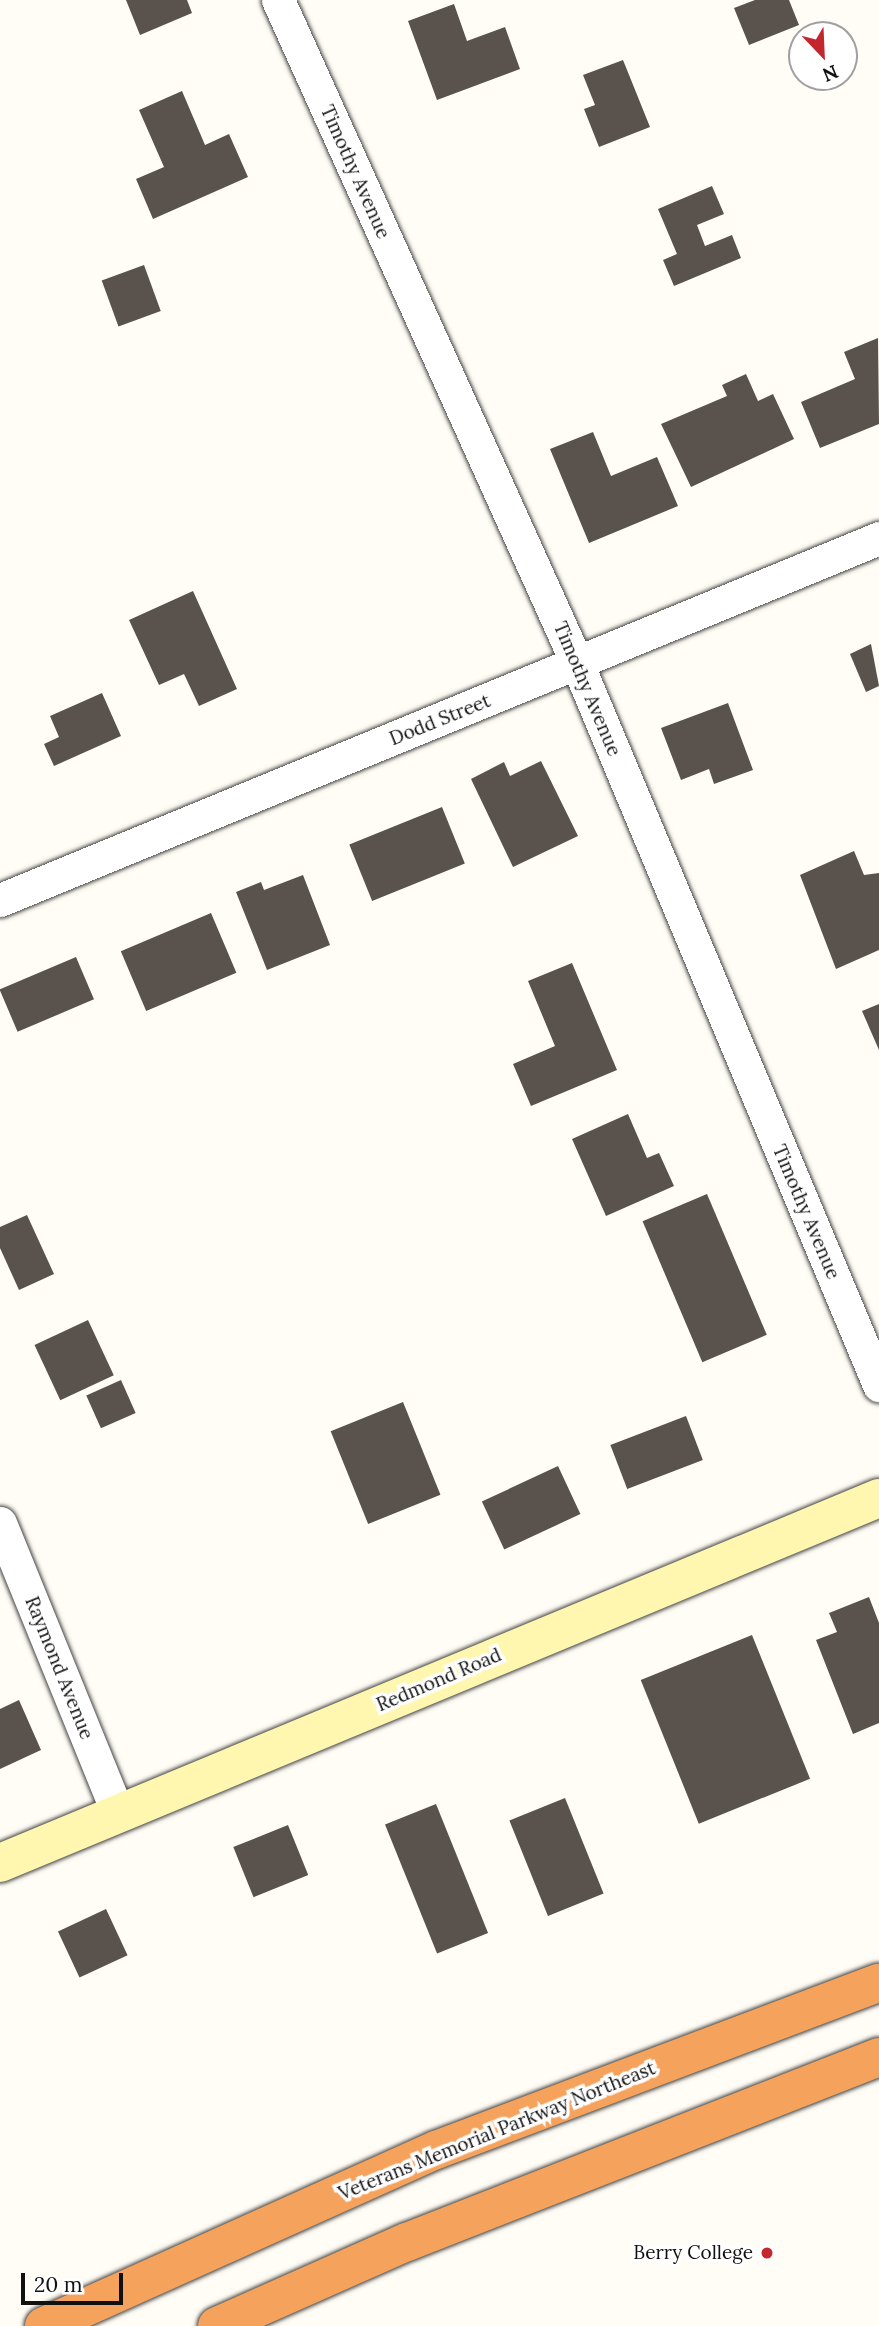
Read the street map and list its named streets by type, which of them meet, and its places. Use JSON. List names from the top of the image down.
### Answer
{
  "streets": {
    "highway": ["Veterans Memorial Parkway Northeast"],
    "street": [
      "Timothy Avenue",
      "Dodd Street",
      "Raymond Avenue",
      "Redmond Road"
    ]
  },
  "crossings": [
    ["Timothy Avenue", "Dodd Street"],
    ["Raymond Avenue", "Redmond Road"]
  ],
  "places": ["Berry College"],
  "scale_bar": "20 m",
  "north": "bottom right"
}
